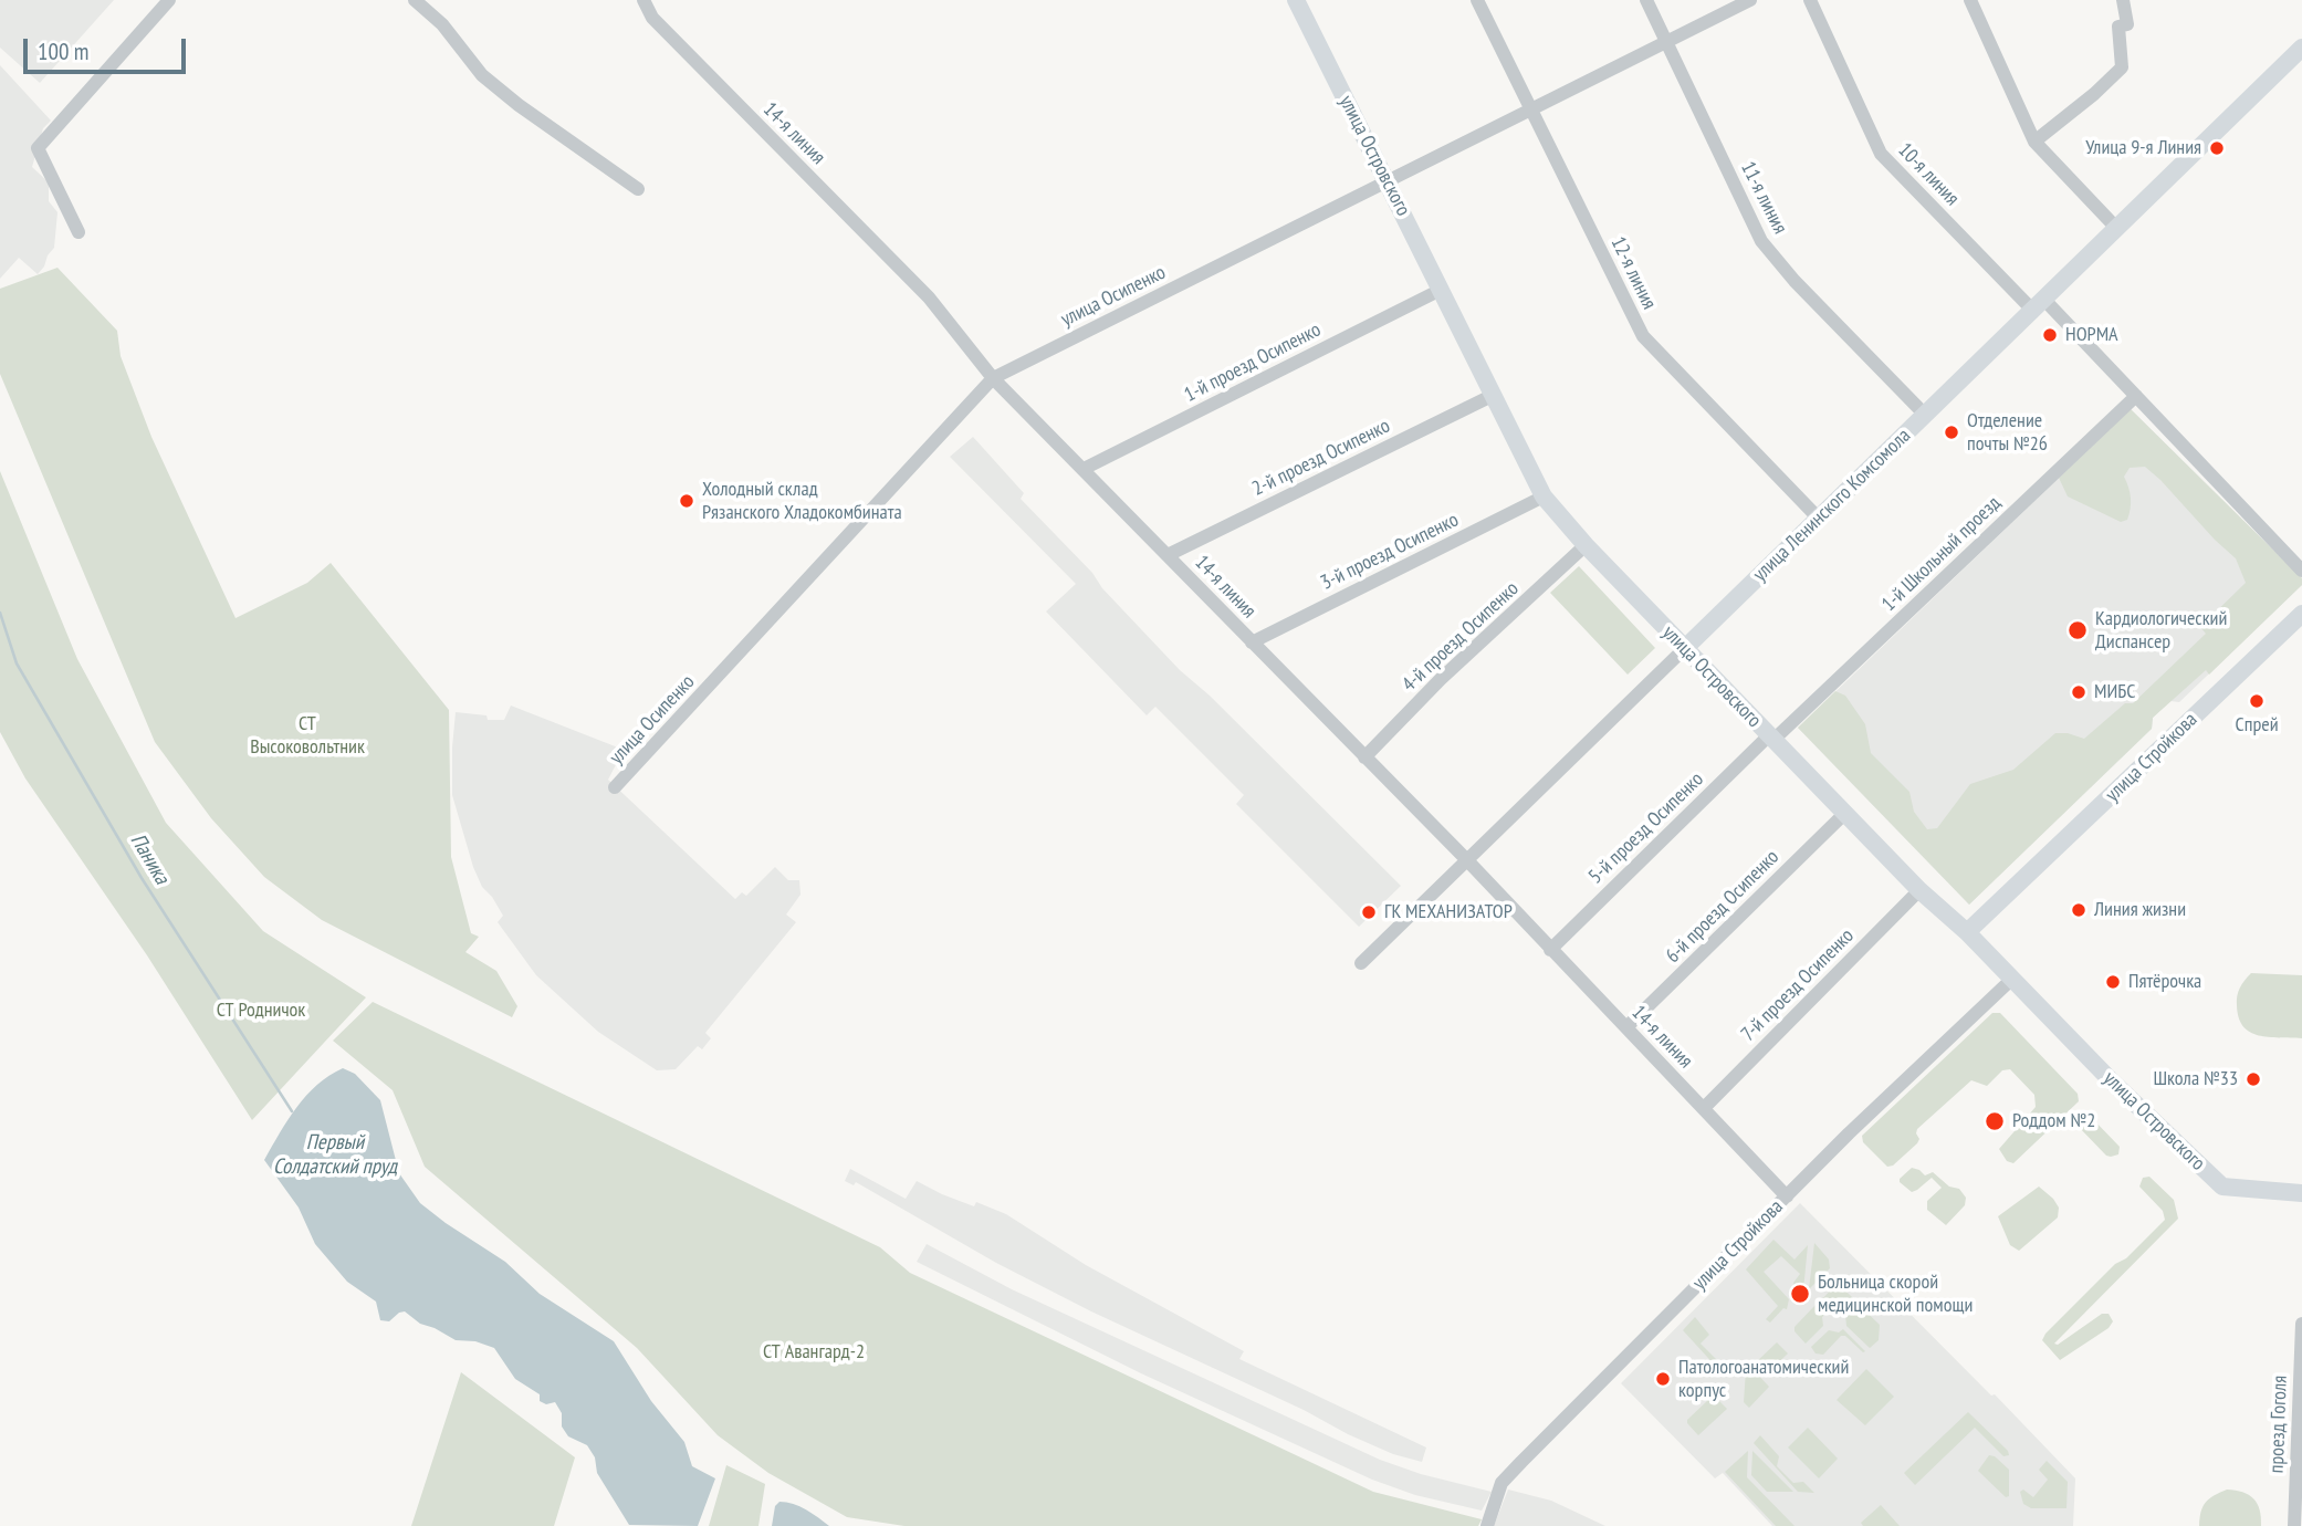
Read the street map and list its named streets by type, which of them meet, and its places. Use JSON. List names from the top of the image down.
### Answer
{
  "streets": {
    "street": [
      "14-я линия",
      "улица Островского",
      "10-я линия",
      "11-я линия",
      "12-я линия",
      "улица Осипенко",
      "1-й проезд Осипенко",
      "2-й проезд Осипенко",
      "улица Ленинского Комсомола",
      "3-й проезд Осипенко",
      "1-й Школьный проезд",
      "4-й проезд Осипенко",
      "улица Стройкова",
      "5-й проезд Осипенко",
      "6-й проезд Осипенко",
      "7-й проезд Осипенко",
      "проезд Гоголя"
    ]
  },
  "crossings": [
    ["14-я линия", "улица Осипенко"],
    ["14-я линия", "1-й проезд Осипенко"],
    ["14-я линия", "2-й проезд Осипенко"],
    ["14-я линия", "улица Ленинского Комсомола"],
    ["14-я линия", "3-й проезд Осипенко"],
    ["14-я линия", "4-й проезд Осипенко"],
    ["14-я линия", "улица Стройкова"],
    ["14-я линия", "5-й проезд Осипенко"],
    ["14-я линия", "6-й проезд Осипенко"],
    ["14-я линия", "7-й проезд Осипенко"],
    ["улица Островского", "улица Осипенко"],
    ["улица Островского", "1-й проезд Осипенко"],
    ["улица Островского", "2-й проезд Осипенко"],
    ["улица Островского", "улица Ленинского Комсомола"],
    ["улица Островского", "3-й проезд Осипенко"],
    ["улица Островского", "1-й Школьный проезд"],
    ["улица Островского", "4-й проезд Осипенко"],
    ["улица Островского", "улица Стройкова"],
    ["улица Островского", "5-й проезд Осипенко"],
    ["улица Островского", "6-й проезд Осипенко"],
    ["улица Островского", "7-й проезд Осипенко"],
    ["10-я линия", "улица Ленинского Комсомола"],
    ["10-я линия", "1-й Школьный проезд"],
    ["11-я линия", "улица Осипенко"],
    ["11-я линия", "улица Ленинского Комсомола"],
    ["12-я линия", "улица Осипенко"],
    ["12-я линия", "улица Ленинского Комсомола"],
    ["1-й Школьный проезд", "5-й проезд Осипенко"]
  ],
  "water": ["Паника", "Первый Солдатский пруд"],
  "parks": ["СТ Высоковольтник", "СТ Родничок", "СТ Авангард-2"],
  "places": [
    "Улица 9-я Линия",
    "НОРМА",
    "Отделение почты №26",
    "Холодный склад Рязанского Хладокомбината",
    "Кардиологический Диспансер",
    "МИБС",
    "Спрей",
    "Линия жизни",
    "ГК МЕХАНИЗАТОР",
    "Пятёрочка",
    "Школа №33",
    "Роддом №2",
    "Больница скорой медицинской помощи",
    "Патологоанатомический корпус"
  ],
  "scale_bar": "100 m"
}
